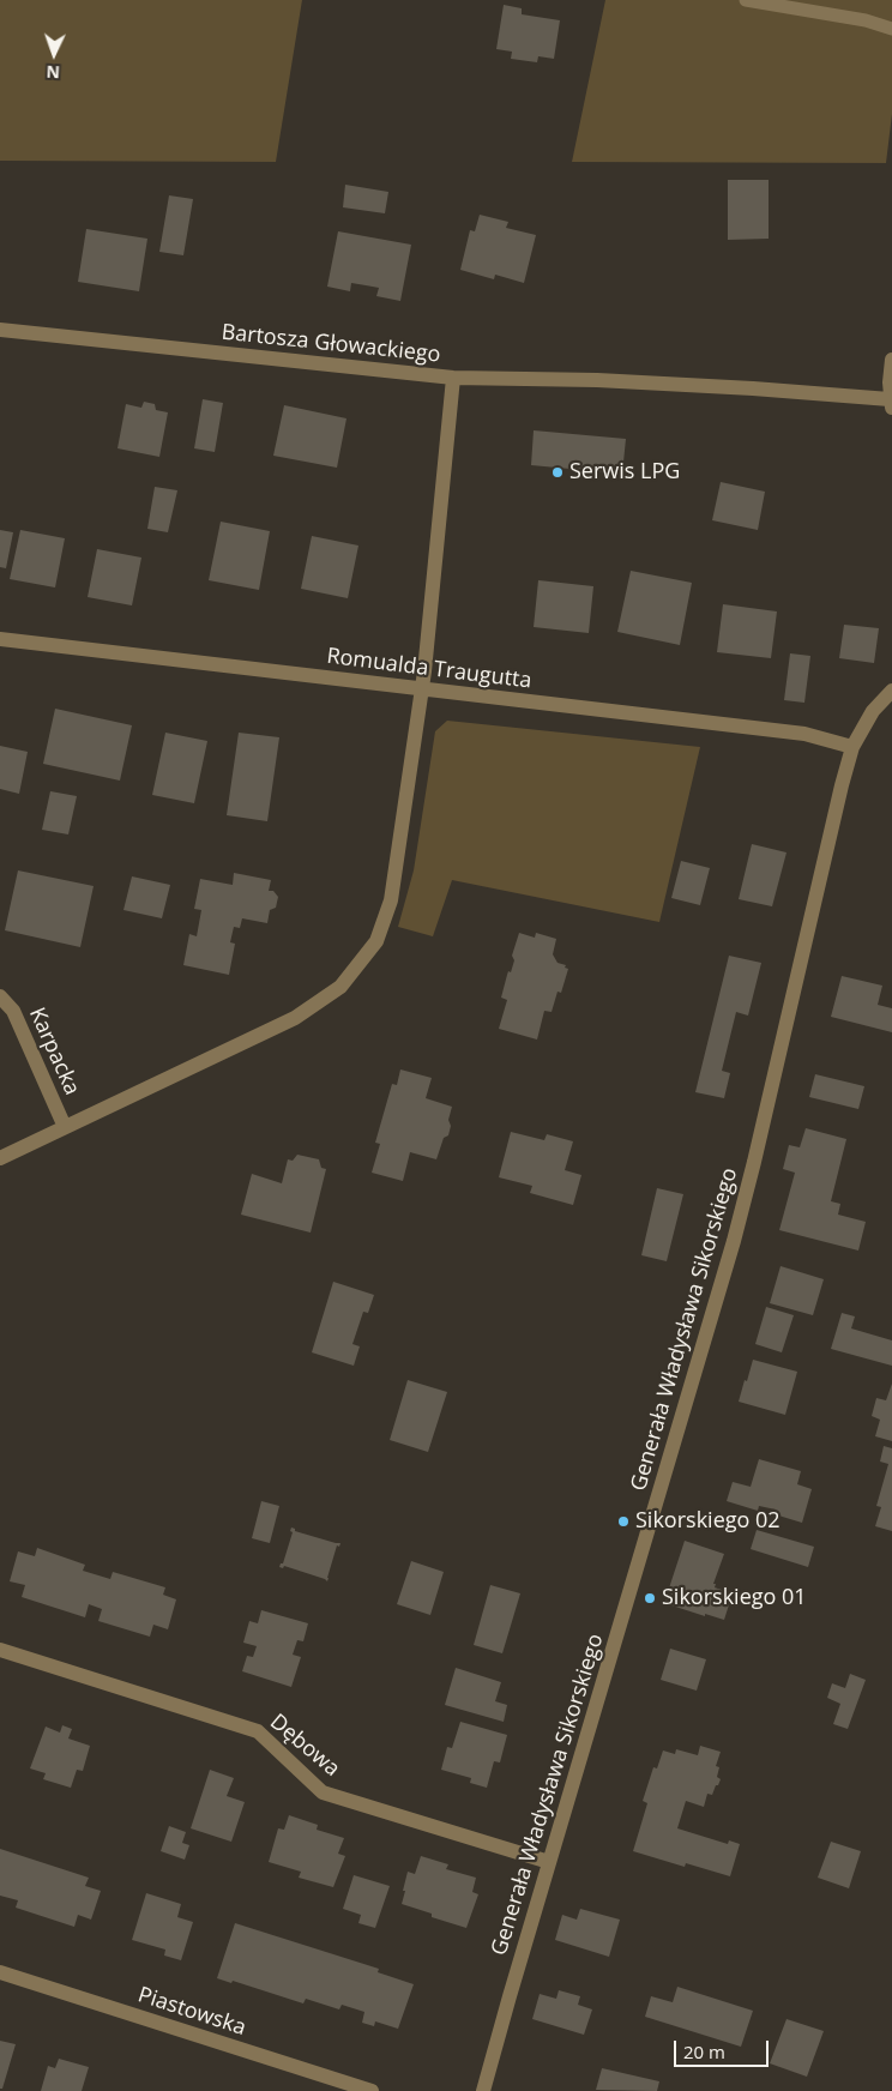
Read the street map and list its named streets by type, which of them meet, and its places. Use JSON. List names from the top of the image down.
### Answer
{
  "streets": {
    "street": [
      "Bartosza Głowackiego",
      "Romualda Traugutta",
      "Karpacka",
      "Generała Władysława Sikorskiego",
      "Dębowa",
      "Piastowska"
    ]
  },
  "crossings": [
    ["Bartosza Głowackiego", "Romualda Traugutta"],
    ["Bartosza Głowackiego", "Karpacka"],
    ["Romualda Traugutta", "Generała Władysława Sikorskiego"],
    ["Generała Władysława Sikorskiego", "Dębowa"]
  ],
  "places": ["Serwis LPG", "Sikorskiego 02", "Sikorskiego 01"],
  "scale_bar": "20 m",
  "north": "bottom"
}
